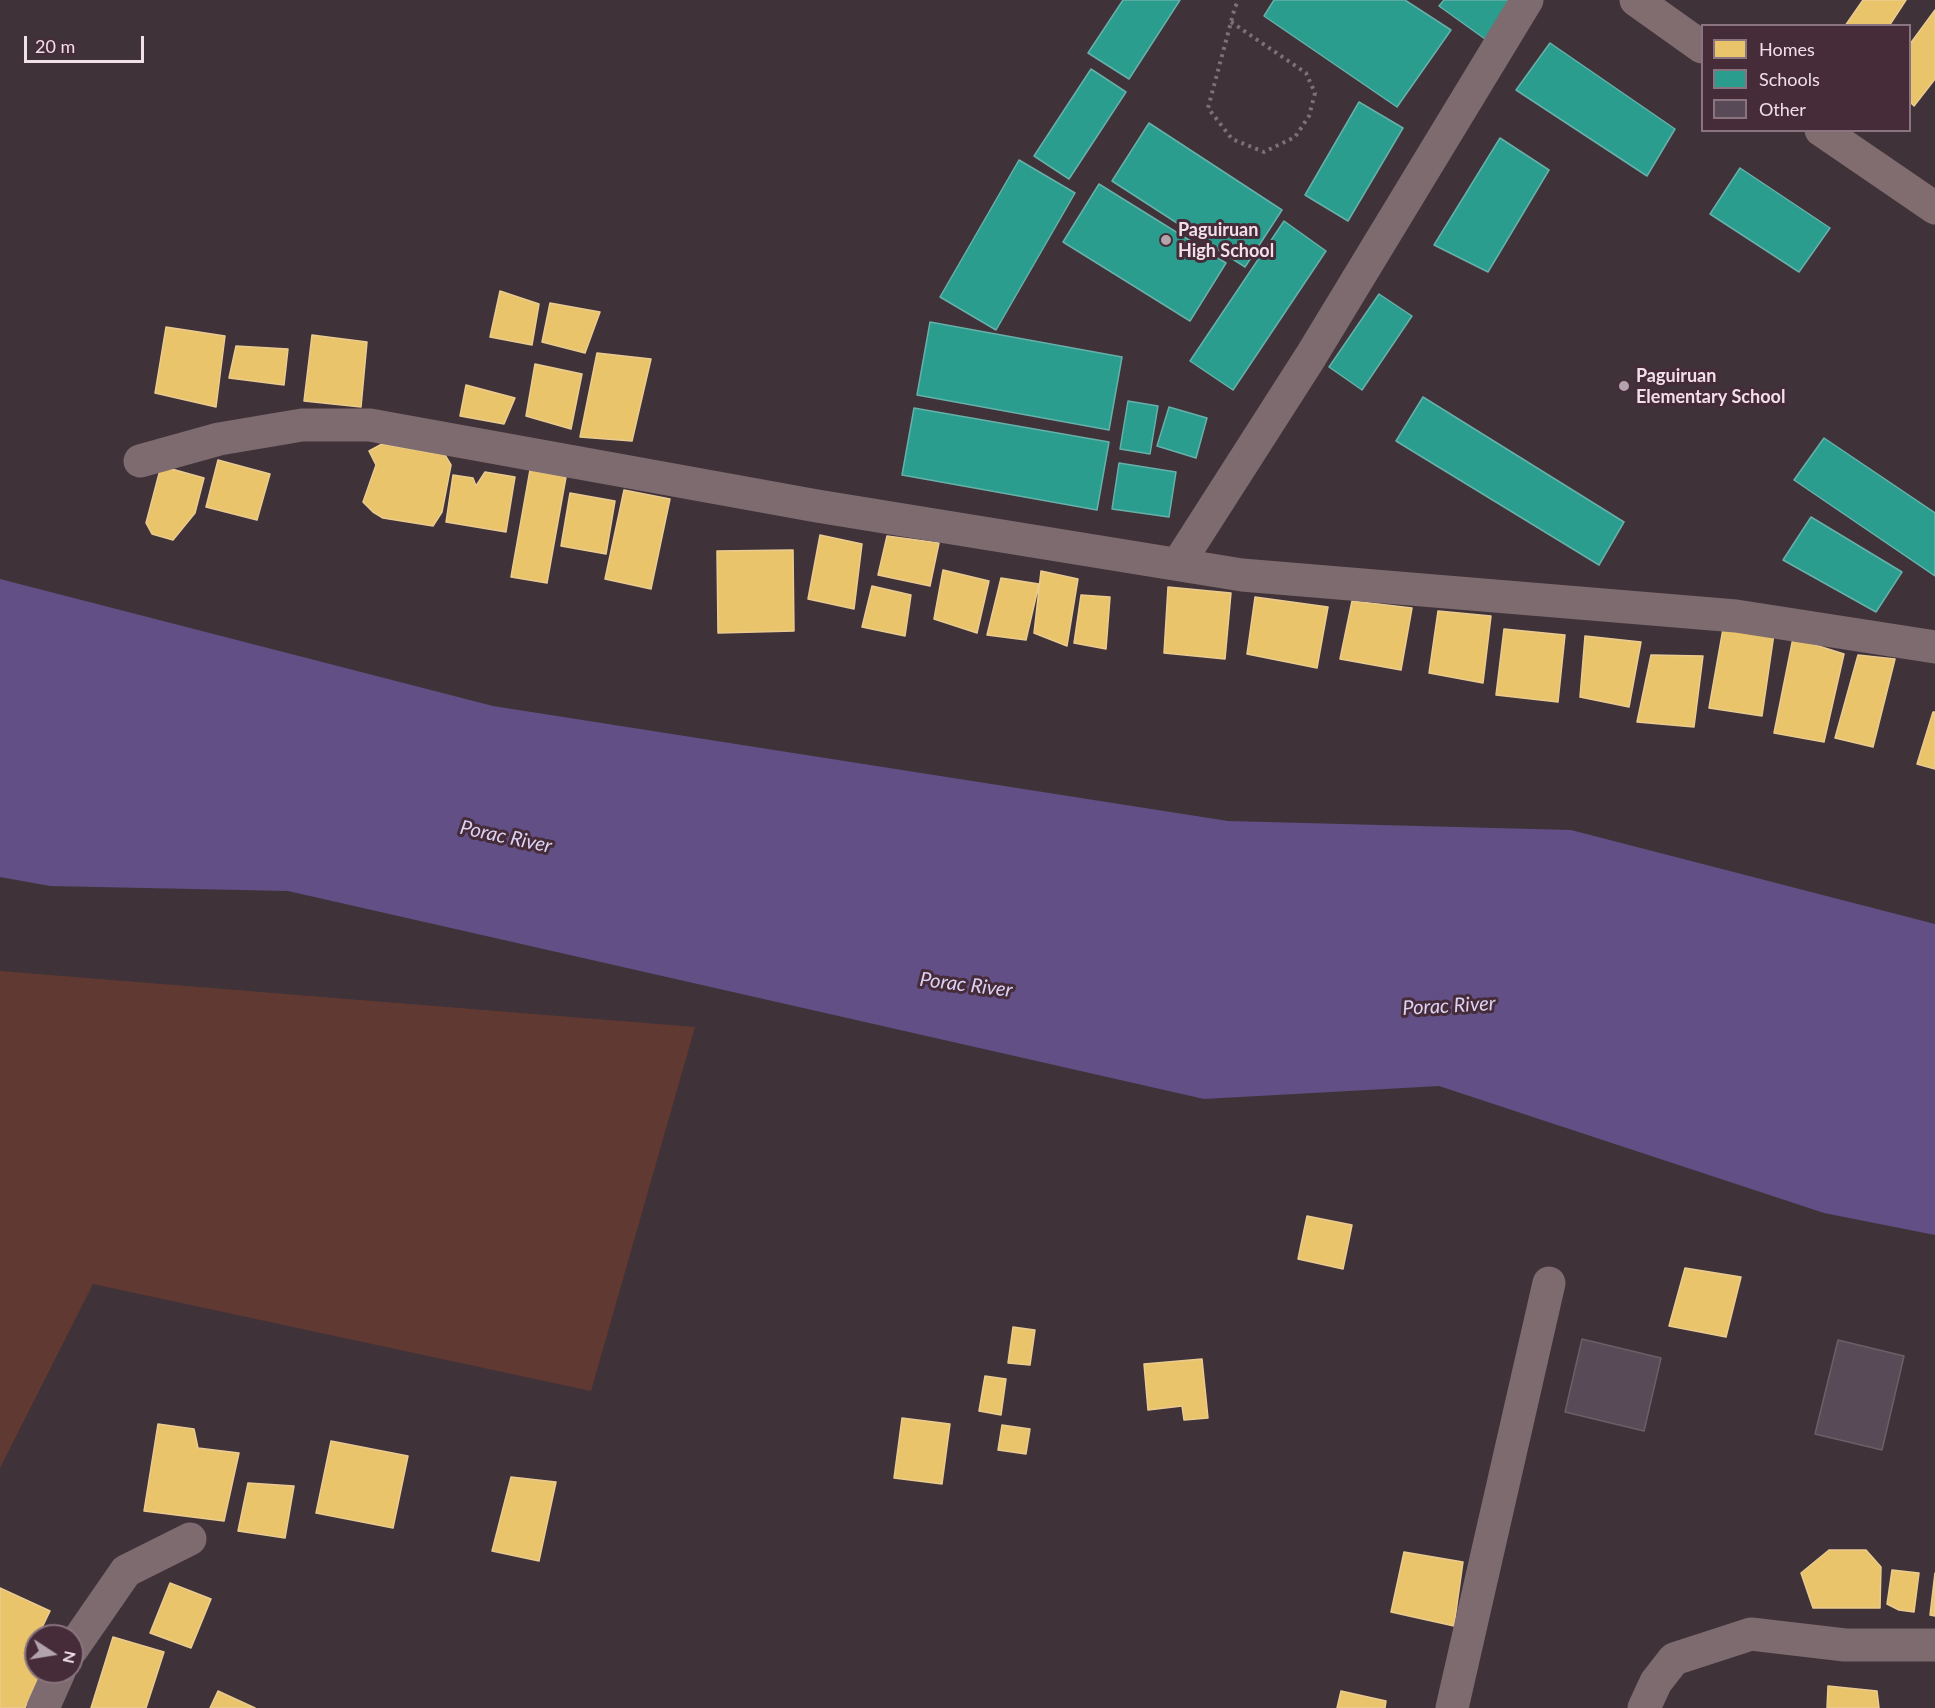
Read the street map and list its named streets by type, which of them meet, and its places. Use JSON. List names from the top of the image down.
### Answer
{
  "water": ["Porac River"],
  "places": ["Paguiruan High School", "Paguiruan Elementary School"],
  "legend": ["Homes", "Schools", "Other"],
  "scale_bar": "20 m",
  "north": "right"
}
